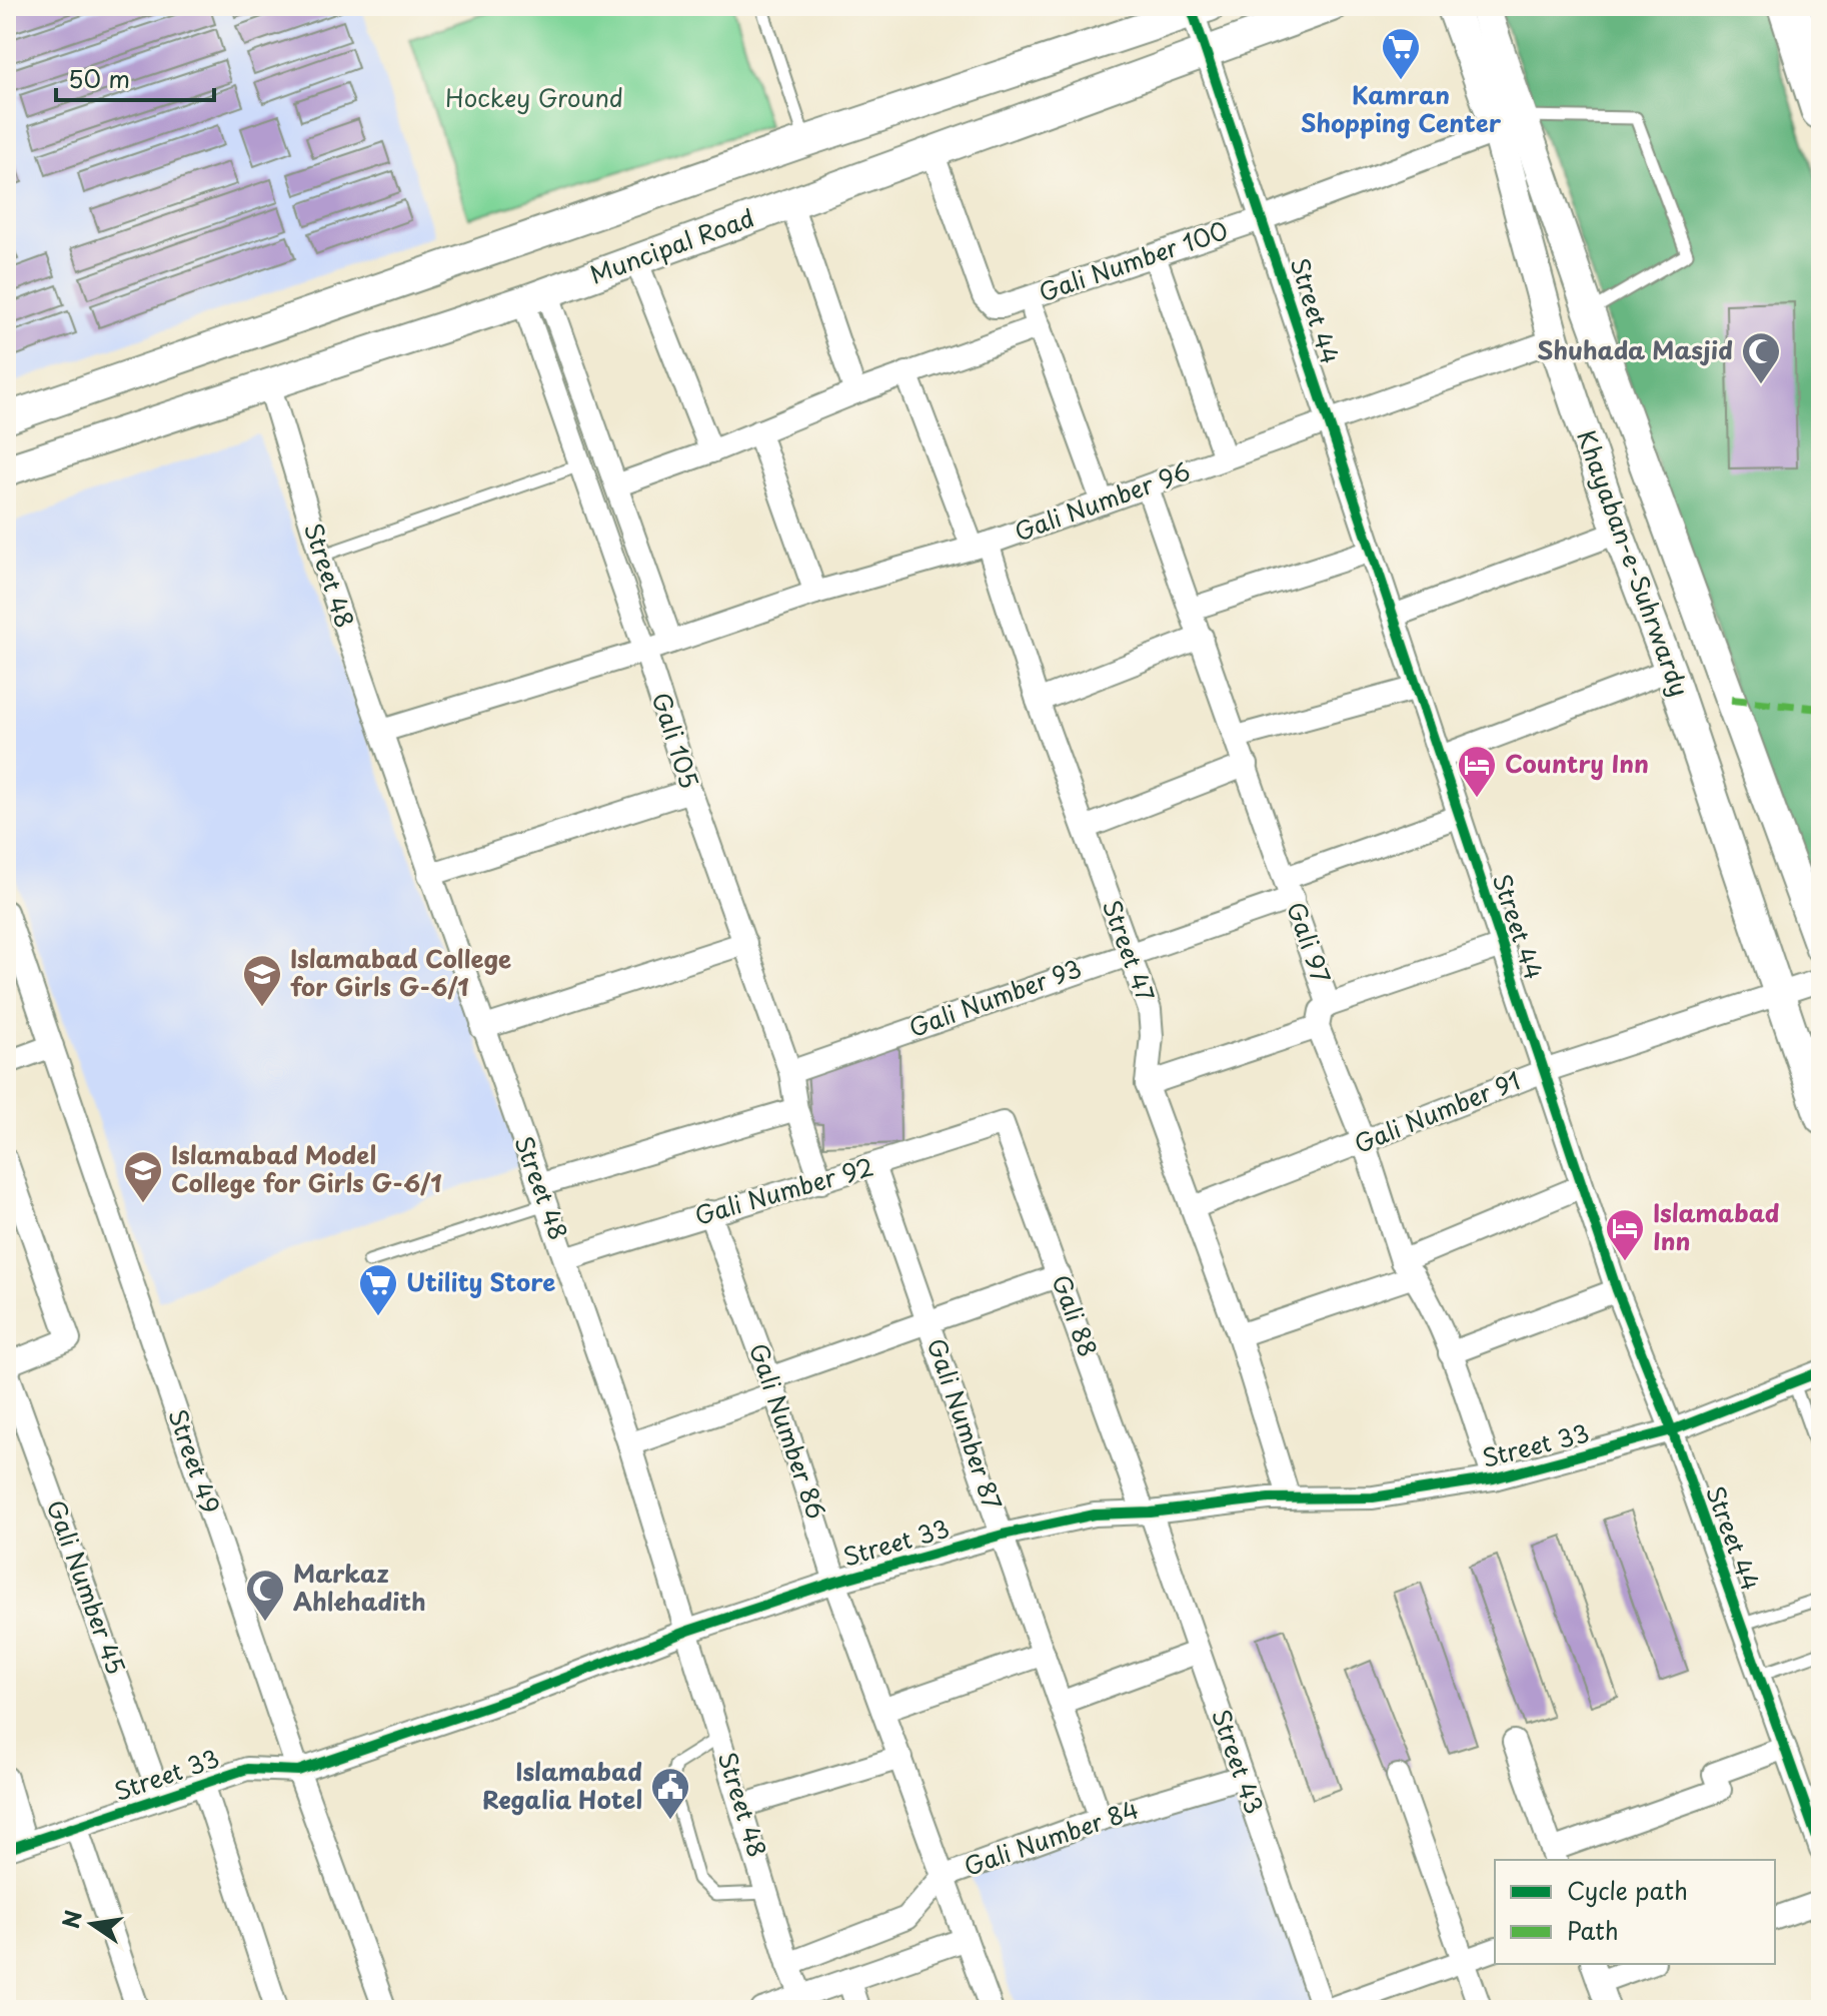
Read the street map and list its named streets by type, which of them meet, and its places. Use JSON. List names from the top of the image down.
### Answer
{
  "streets": {
    "street": [
      "Muncipal Road",
      "Gali Number 100",
      "Street 44",
      "Gali Number 96",
      "Khayaban-e-Suhrwardy",
      "Street 48",
      "Gali 105",
      "Gali 97",
      "Street 47",
      "Gali Number 93",
      "Gali Number 91",
      "Gali Number 92",
      "Gali 88",
      "Gali Number 87",
      "Gali Number 86",
      "Street 33",
      "Street 49",
      "Gali Number 45",
      "Street 43",
      "Gali Number 84"
    ]
  },
  "crossings": [
    ["Muncipal Road", "Gali Number 100"],
    ["Muncipal Road", "Street 44"],
    ["Muncipal Road", "Street 48"],
    ["Muncipal Road", "Gali 105"],
    ["Gali Number 100", "Street 44"],
    ["Gali Number 100", "Khayaban-e-Suhrwardy"],
    ["Gali Number 100", "Street 47"],
    ["Street 44", "Gali Number 96"],
    ["Street 44", "Gali Number 93"],
    ["Street 44", "Gali Number 91"],
    ["Street 44", "Street 33"],
    ["Gali Number 96", "Khayaban-e-Suhrwardy"],
    ["Gali Number 96", "Street 48"],
    ["Gali Number 96", "Gali 105"],
    ["Gali Number 96", "Gali 97"],
    ["Gali Number 96", "Street 47"],
    ["Khayaban-e-Suhrwardy", "Gali Number 91"],
    ["Street 48", "Gali Number 92"],
    ["Street 48", "Street 33"],
    ["Street 48", "Gali Number 84"],
    ["Gali 105", "Gali Number 93"],
    ["Gali 105", "Gali Number 92"],
    ["Gali 97", "Gali Number 93"],
    ["Street 47", "Gali Number 93"],
    ["Street 47", "Gali Number 91"],
    ["Street 47", "Street 33"],
    ["Gali Number 92", "Gali 88"],
    ["Gali Number 92", "Gali Number 87"],
    ["Gali Number 92", "Gali Number 86"],
    ["Gali 88", "Street 33"],
    ["Gali 88", "Street 43"],
    ["Gali Number 87", "Street 33"],
    ["Gali Number 87", "Gali Number 84"],
    ["Gali Number 86", "Street 33"],
    ["Gali Number 86", "Gali Number 84"],
    ["Street 33", "Street 49"],
    ["Street 33", "Gali Number 45"],
    ["Street 33", "Street 43"],
    ["Street 43", "Gali Number 84"]
  ],
  "parks": ["Hockey Ground"],
  "places": {
    "supermarket": ["Kamran Shopping Center", "Utility Store"],
    "mosque": ["Shuhada Masjid", "Markaz Ahlehadith"],
    "hotel": ["Country Inn", "Islamabad Inn"],
    "school or university": ["Islamabad College for Girls G-6/1", "Islamabad Model College for Girls G-6/1"],
    "public building": ["Islamabad Regalia Hotel"]
  },
  "legend": ["Cycle path", "Path"],
  "scale_bar": "50 m",
  "north": "left"
}
